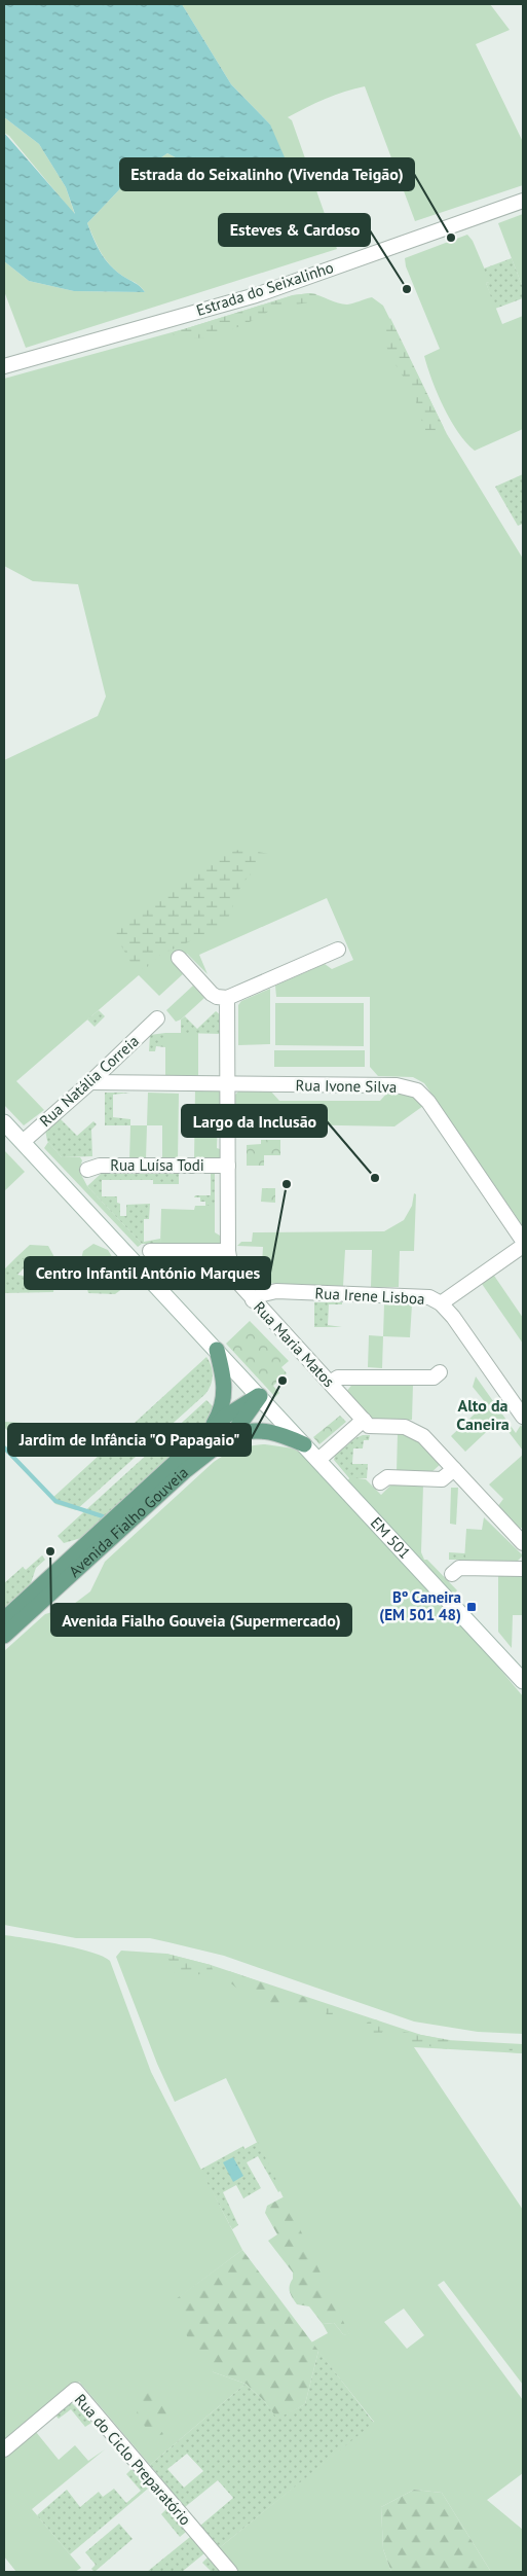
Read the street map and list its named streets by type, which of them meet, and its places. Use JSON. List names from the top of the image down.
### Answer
{
  "streets": {
    "main road": ["Avenida Fialho Gouveia", "EM 501"],
    "street": [
      "Estrada do Seixalinho",
      "Rua Natália Correia",
      "Rua Ivone Silva",
      "Rua Luísa Todi",
      "Rua Irene Lisboa",
      "Rua Maria Matos",
      "Rua do Ciclo Preparatório"
    ]
  },
  "crossings": [
    ["Rua Natália Correia", "Rua Ivone Silva"],
    ["Rua Natália Correia", "EM 501"],
    ["Rua Ivone Silva", "Rua Maria Matos"],
    ["Rua Luísa Todi", "Rua Maria Matos"],
    ["Rua Irene Lisboa", "Rua Maria Matos"],
    ["Avenida Fialho Gouveia", "EM 501"]
  ],
  "districts": ["Alto da Caneira"],
  "places": {
    "other": [
      "Estrada do Seixalinho (Vivenda Teigão)",
      "Esteves & Cardoso",
      "Largo da Inclusão",
      "Centro Infantil António Marques",
      "Jardim de Infância \"O Papagaio\"",
      "Avenida Fialho Gouveia (Supermercado)"
    ],
    "transit": ["Bº Caneira (EM 501 48)"]
  }
}
